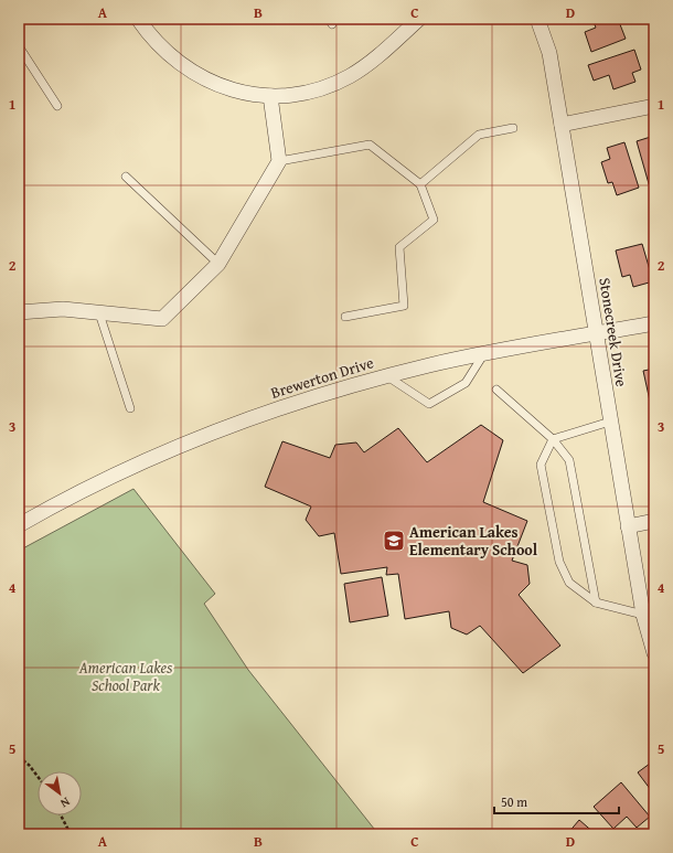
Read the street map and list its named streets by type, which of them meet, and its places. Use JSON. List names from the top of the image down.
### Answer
{
  "streets": {
    "street": ["Stonecreek Drive", "Brewerton Drive"]
  },
  "crossings": [
    ["Stonecreek Drive", "Brewerton Drive"]
  ],
  "parks": ["American Lakes School Park"],
  "places": {
    "school or university": ["American Lakes Elementary School"]
  },
  "scale_bar": "50 m",
  "north": "bottom right",
  "grid": {
    "columns": [
      "A",
      "B",
      "C",
      "D"
    ],
    "rows": [
      "1",
      "2",
      "3",
      "4",
      "5"
    ]
  }
}
